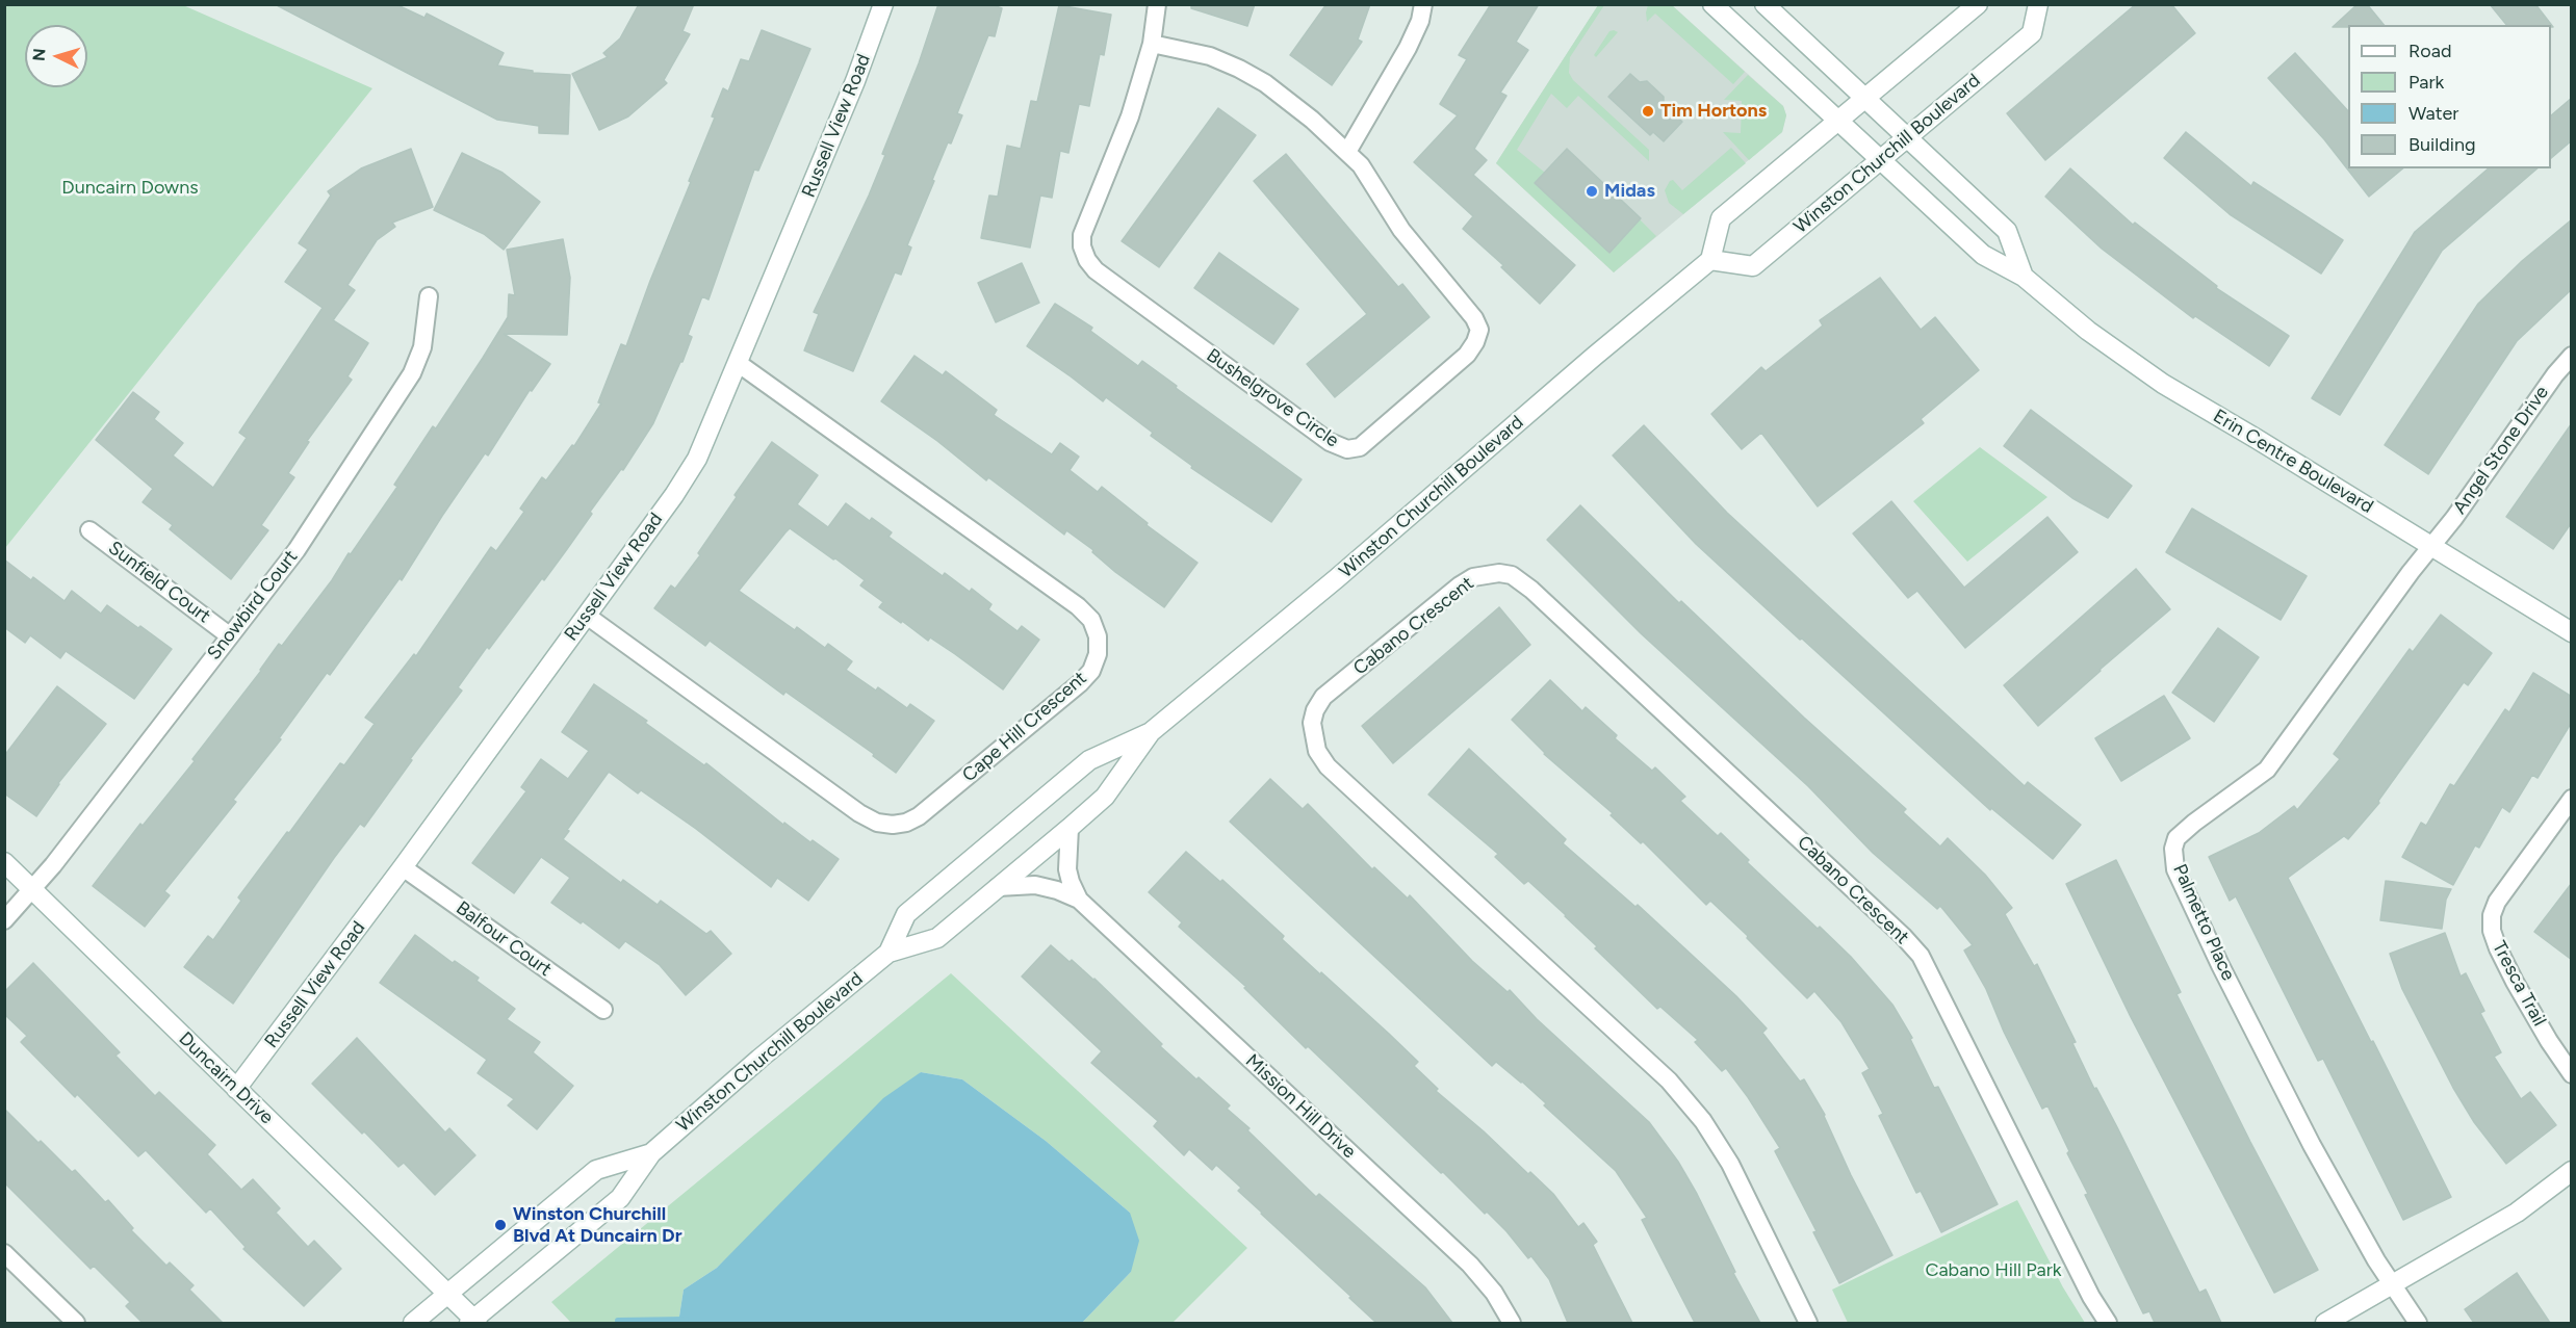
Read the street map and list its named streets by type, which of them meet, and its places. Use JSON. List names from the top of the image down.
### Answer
{
  "streets": {
    "street": [
      "Russell View Road",
      "Winston Churchill Boulevard",
      "Bushelgrove Circle",
      "Angel Stone Drive",
      "Erin Centre Boulevard",
      "Sunfield Court",
      "Snowbird Court",
      "Cabano Crescent",
      "Cape Hill Crescent",
      "Palmetto Place",
      "Balfour Court",
      "Tresca Trail",
      "Duncairn Drive",
      "Mission Hill Drive"
    ]
  },
  "crossings": [
    ["Russell View Road", "Cape Hill Crescent"],
    ["Russell View Road", "Balfour Court"],
    ["Russell View Road", "Duncairn Drive"],
    ["Winston Churchill Boulevard", "Erin Centre Boulevard"],
    ["Winston Churchill Boulevard", "Duncairn Drive"],
    ["Winston Churchill Boulevard", "Mission Hill Drive"],
    ["Angel Stone Drive", "Erin Centre Boulevard"],
    ["Angel Stone Drive", "Palmetto Place"],
    ["Erin Centre Boulevard", "Palmetto Place"],
    ["Sunfield Court", "Snowbird Court"],
    ["Snowbird Court", "Duncairn Drive"]
  ],
  "parks": ["Duncairn Downs", "Cabano Hill Park"],
  "places": ["Tim Hortons", "Midas", "Winston Churchill Blvd At Duncairn Dr"],
  "legend": [
    "Road",
    "Park",
    "Water",
    "Building"
  ],
  "north": "left"
}
